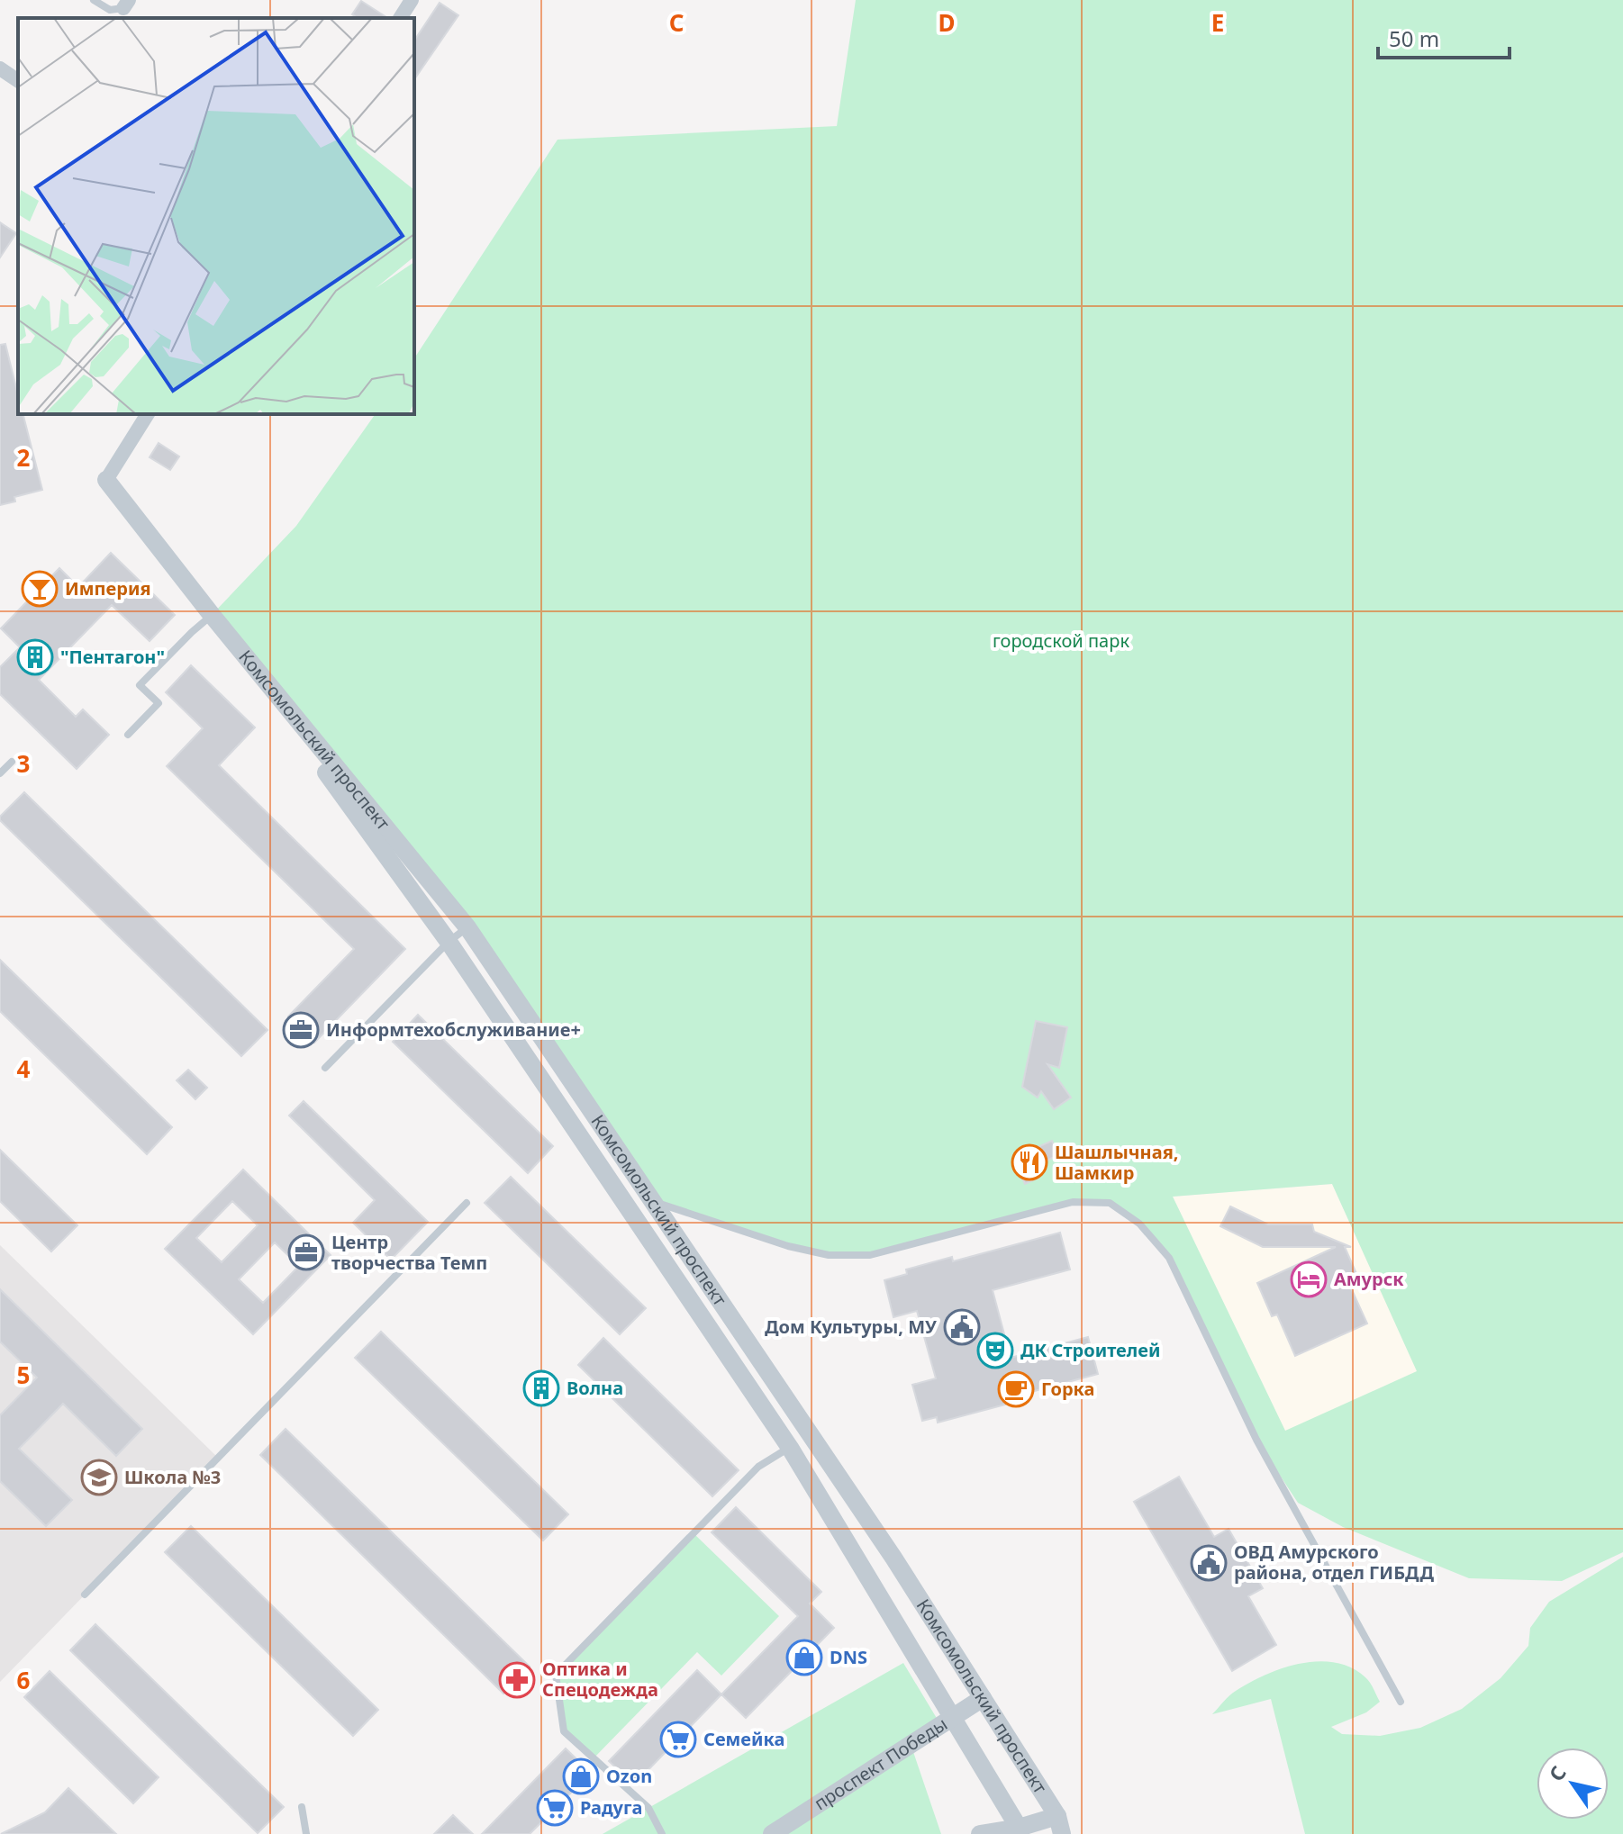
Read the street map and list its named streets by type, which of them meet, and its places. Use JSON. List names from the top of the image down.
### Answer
{
  "streets": {
    "street": ["Комсомольский проспект", "проспект Победы"]
  },
  "crossings": [
    ["Комсомольский проспект", "проспект Победы"]
  ],
  "parks": ["городской парк"],
  "places": {
    "bar": ["Империя"],
    "building": ["\"Пентагон\"", "Волна"],
    "office": ["Информтехобслуживание+", "Центр творчества Темп"],
    "restaurant": ["Шашлычная, Шамкир"],
    "hotel": ["Амурск"],
    "public building": ["Дом Культуры, МУ", "ОВД Амурского района, отдел ГИБДД"],
    "theatre": ["ДК Строителей"],
    "cafe": ["Горка"],
    "school or university": ["Школа №3"],
    "shop": ["DNS", "Ozon"],
    "pharmacy": ["Оптика и Спецодежда"],
    "supermarket": ["Семейка", "Радуга"]
  },
  "scale_bar": "50 m",
  "north": "top left",
  "grid": {
    "columns": ["C", "D", "E"],
    "rows": [
      "2",
      "3",
      "4",
      "5",
      "6"
    ]
  }
}
